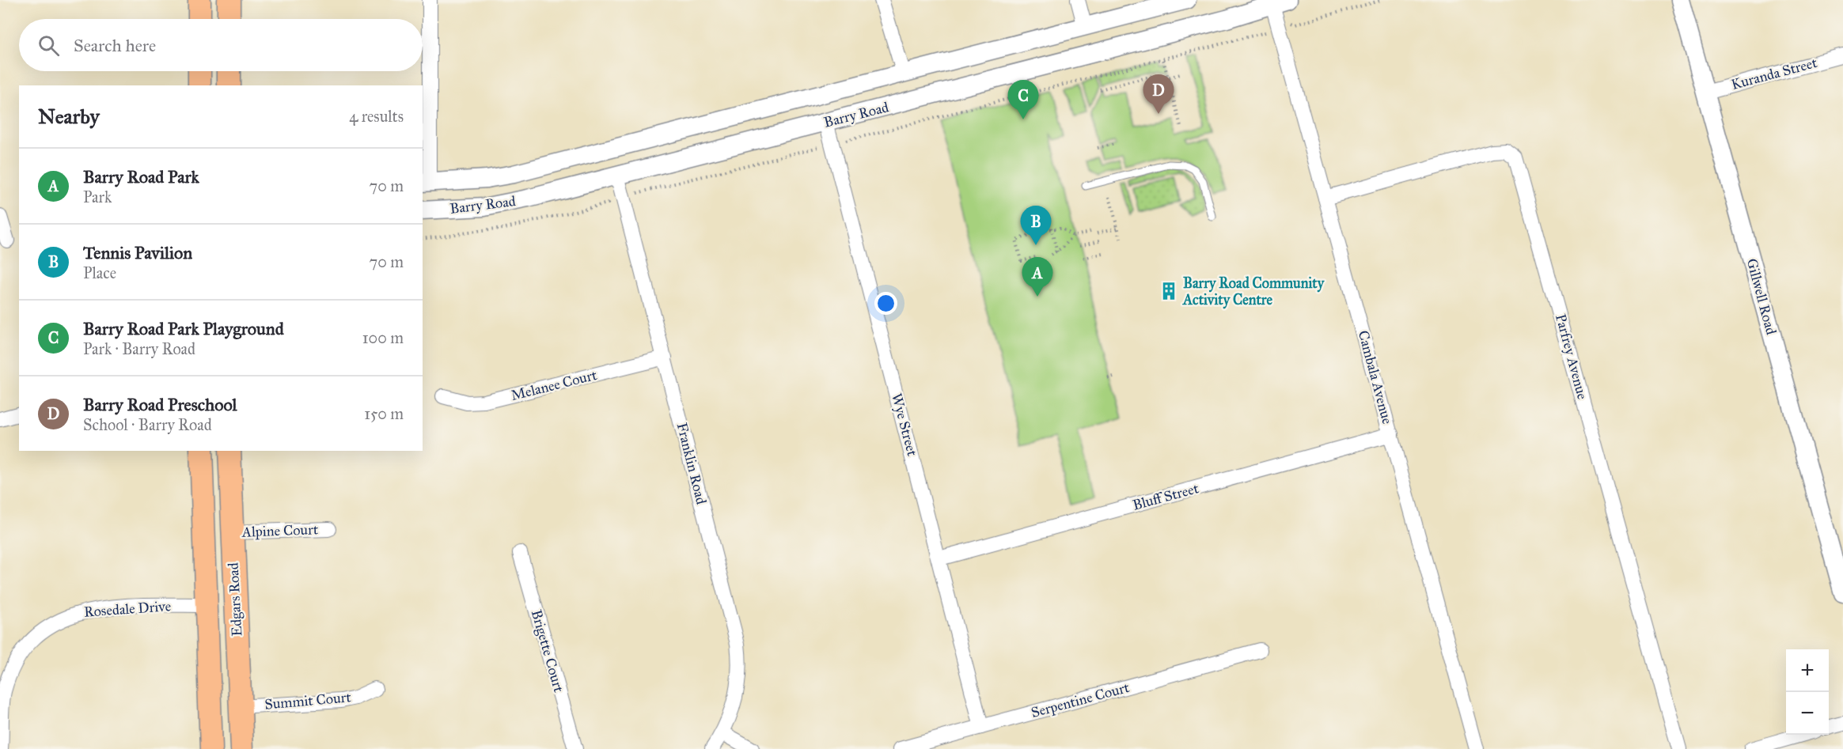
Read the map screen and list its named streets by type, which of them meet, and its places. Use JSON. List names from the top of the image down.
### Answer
{
  "streets": {
    "main road": ["Edgars Road"],
    "street": [
      "Kuranda Street",
      "Barry Road",
      "Gillwell Road",
      "Parfrey Avenue",
      "Cambala Avenue",
      "Melanee Court",
      "Wye Street",
      "Franklin Road",
      "Bluff Street",
      "Alpine Court",
      "Rosedale Drive",
      "Brigette Court",
      "Serpentine Court",
      "Summit Court"
    ]
  },
  "crossings": [
    ["Kuranda Street", "Gillwell Road"],
    ["Barry Road", "Cambala Avenue"],
    ["Barry Road", "Wye Street"],
    ["Barry Road", "Franklin Road"],
    ["Parfrey Avenue", "Cambala Avenue"],
    ["Cambala Avenue", "Bluff Street"],
    ["Melanee Court", "Franklin Road"],
    ["Wye Street", "Bluff Street"],
    ["Wye Street", "Serpentine Court"],
    ["Alpine Court", "Edgars Road"],
    ["Edgars Road", "Rosedale Drive"],
    ["Edgars Road", "Summit Court"]
  ],
  "places": {
    "building": ["Barry Road Community Activity Centre"]
  },
  "page": {
    "search": "Search here",
    "pins": [
      "D",
      "C",
      "B",
      "A"
    ],
    "heading": ["Nearby", "4 results"],
    "list": [
      {
        "mark": "A",
        "name": "Barry Road Park",
        "note": "Park",
        "value": "70 m"
      },
      {
        "mark": "B",
        "name": "Tennis Pavilion",
        "note": "Place",
        "value": "70 m"
      },
      {
        "mark": "C",
        "name": "Barry Road Park Playground",
        "note": "Park · Barry Road",
        "value": "100 m"
      },
      {
        "mark": "D",
        "name": "Barry Road Preschool",
        "note": "School · Barry Road",
        "value": "150 m"
      }
    ],
    "map_buttons": ["+", "−"]
  }
}
